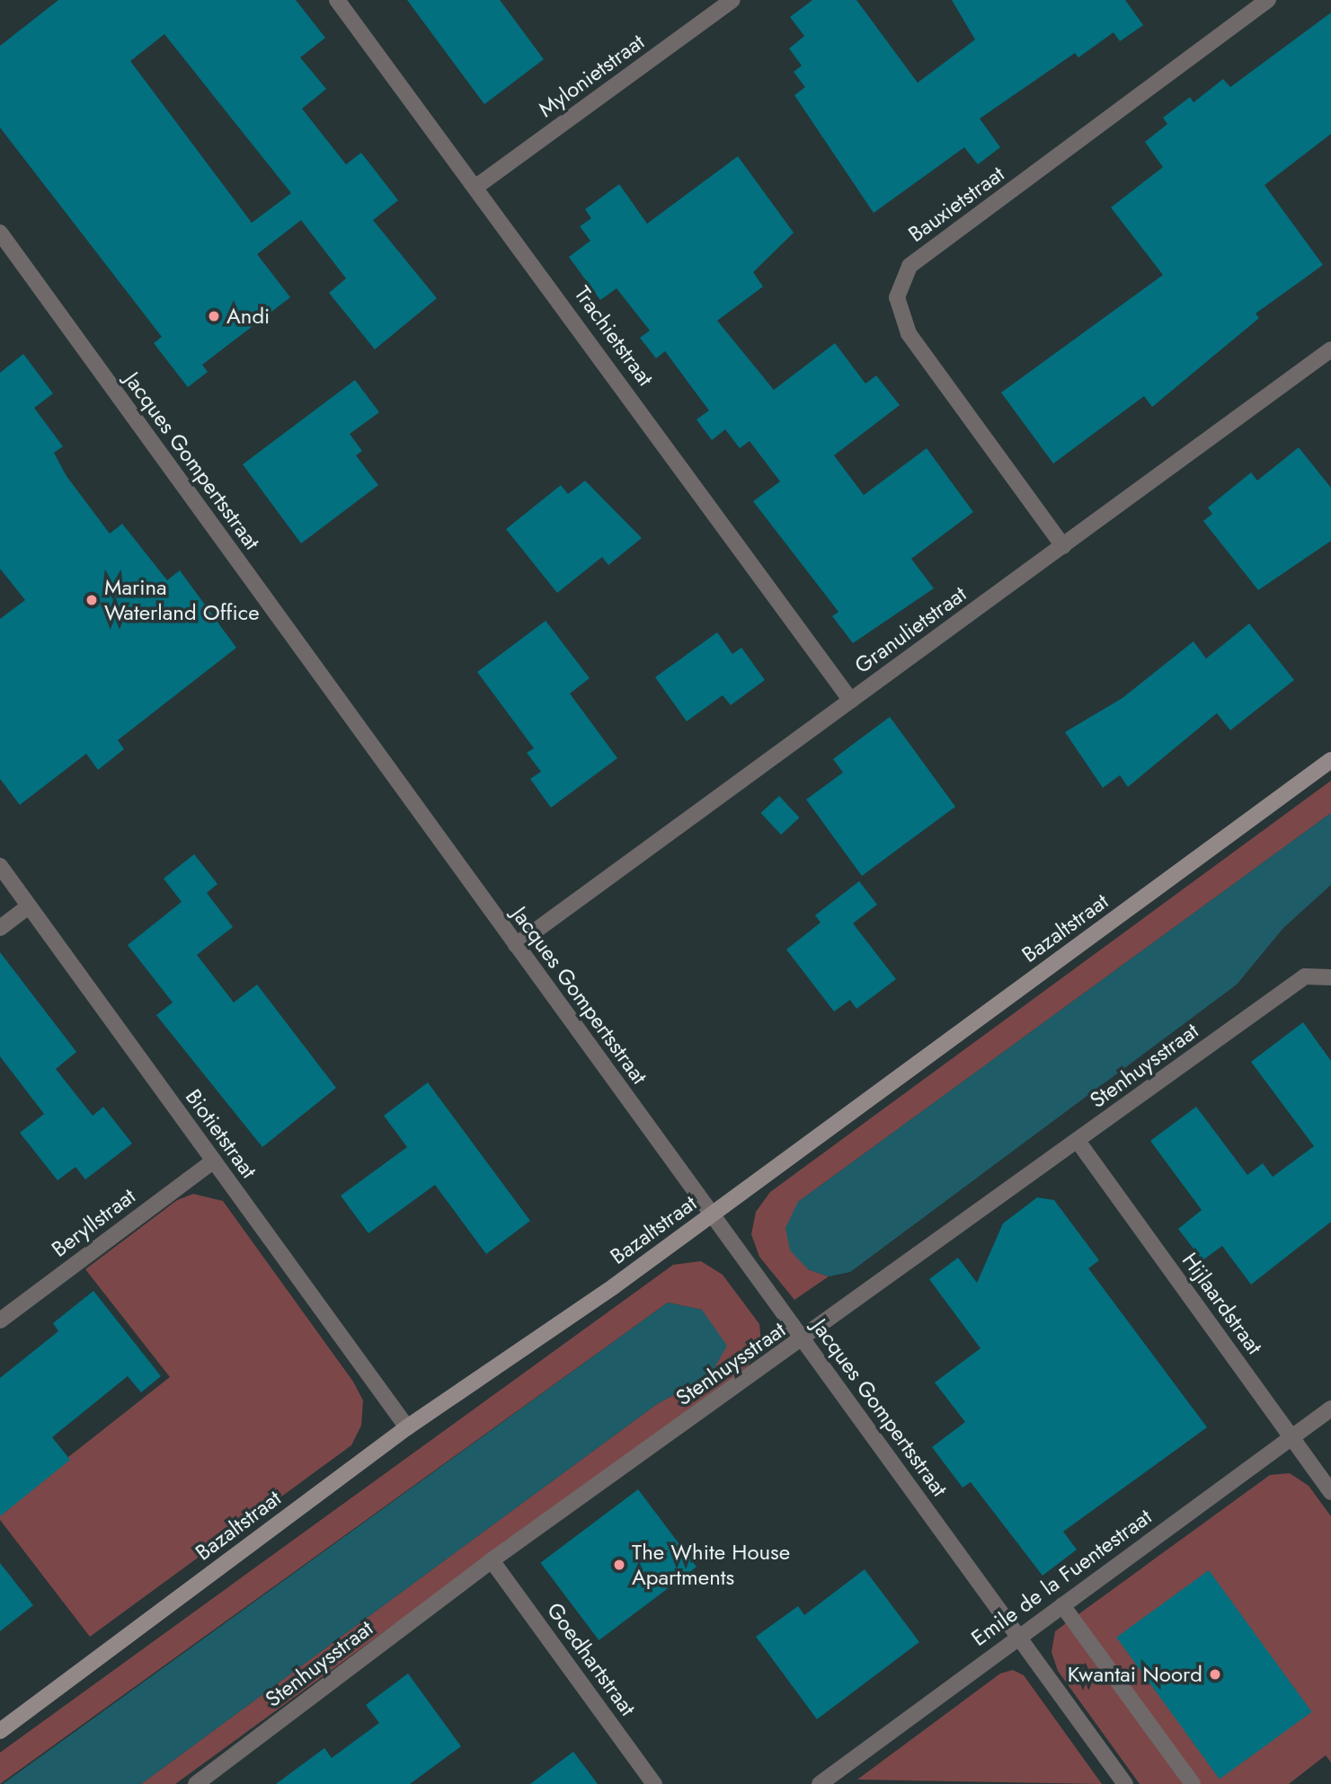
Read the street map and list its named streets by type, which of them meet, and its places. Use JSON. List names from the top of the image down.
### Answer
{
  "streets": {
    "street": [
      "Mylonietstraat",
      "Bauxietstraat",
      "Trachietstraat",
      "Jacques Gompertsstraat",
      "Granulietstraat",
      "Bazaltstraat",
      "Stenhuysstraat",
      "Biotietstraat",
      "Beryllstraat",
      "Hijlaardstraat",
      "Emile de la Fuentestraat",
      "Goedhartstraat"
    ]
  },
  "crossings": [
    ["Mylonietstraat", "Trachietstraat"],
    ["Bauxietstraat", "Granulietstraat"],
    ["Trachietstraat", "Granulietstraat"],
    ["Jacques Gompertsstraat", "Granulietstraat"],
    ["Jacques Gompertsstraat", "Bazaltstraat"],
    ["Jacques Gompertsstraat", "Stenhuysstraat"],
    ["Jacques Gompertsstraat", "Emile de la Fuentestraat"],
    ["Bazaltstraat", "Biotietstraat"],
    ["Stenhuysstraat", "Hijlaardstraat"],
    ["Stenhuysstraat", "Goedhartstraat"],
    ["Biotietstraat", "Beryllstraat"],
    ["Hijlaardstraat", "Emile de la Fuentestraat"]
  ],
  "places": [
    "Andi",
    "Marina Waterland Office",
    "The White House Apartments",
    "Kwantai Noord"
  ]
}
